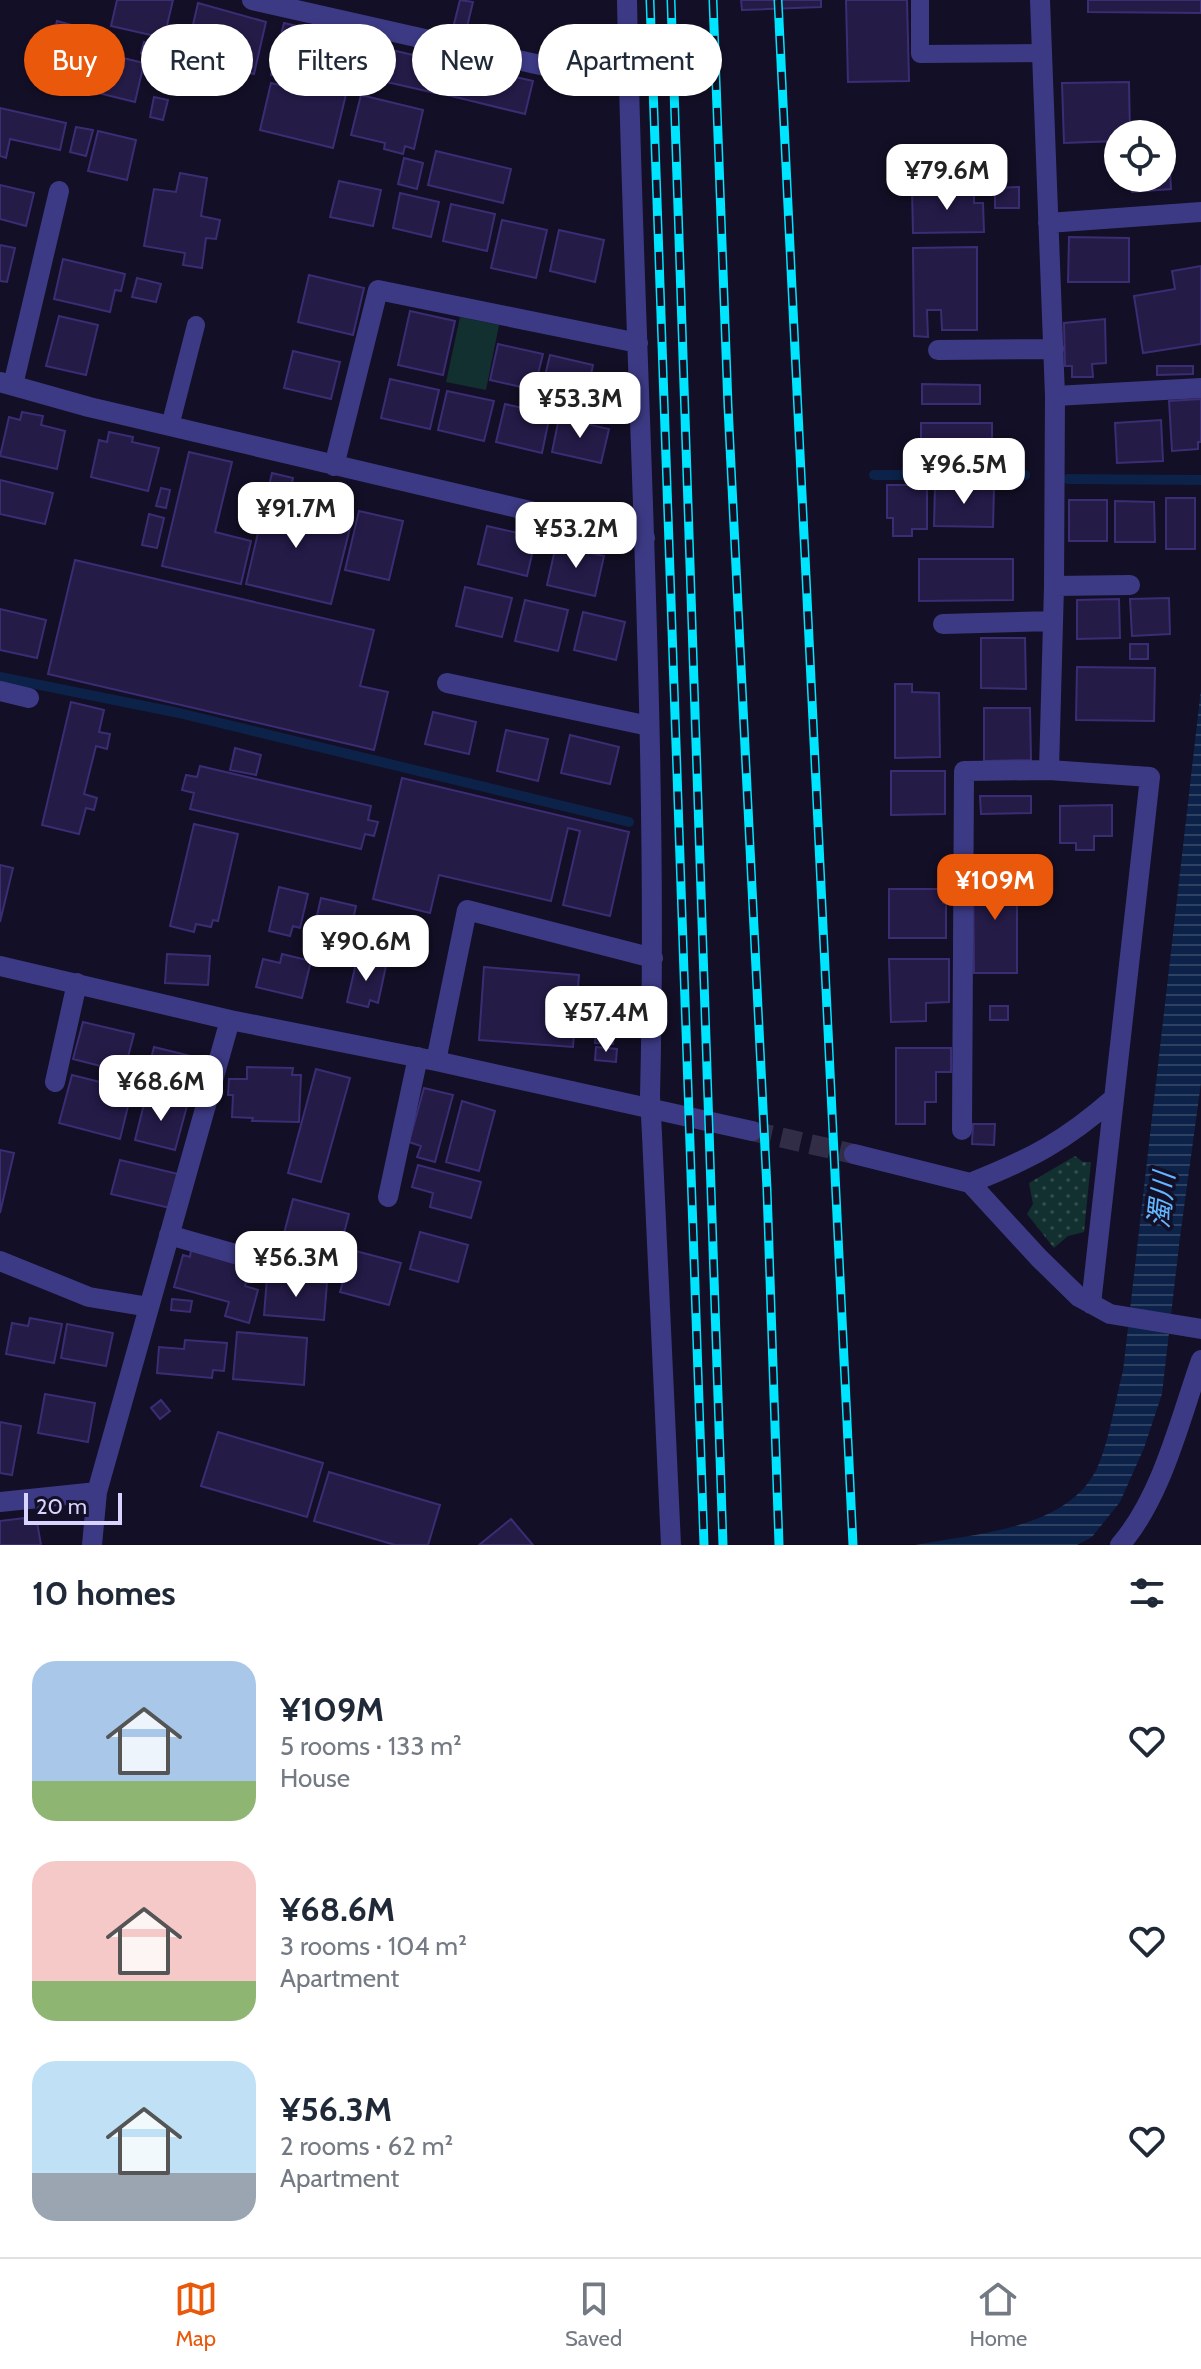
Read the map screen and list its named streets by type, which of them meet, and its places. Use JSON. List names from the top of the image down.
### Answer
{
  "water": ["濁川"],
  "scale_bar": "20 m",
  "page": {
    "chip": [
      "Buy",
      "Rent",
      "Filters",
      "New",
      "Apartment"
    ],
    "price": [
      "¥79.6M",
      "¥53.3M",
      "¥96.5M",
      "¥91.7M",
      "¥53.2M",
      "¥109M",
      "¥90.6M",
      "¥57.4M",
      "¥68.6M",
      "¥56.3M"
    ],
    "scale": "20 m",
    "heading": "10 homes",
    "list": [
      {
        "name": "¥109M",
        "note": "5 rooms · 133 m² · House"
      },
      {
        "name": "¥68.6M",
        "note": "3 rooms · 104 m² · Apartment"
      },
      {
        "name": "¥56.3M",
        "note": "2 rooms · 62 m² · Apartment"
      }
    ],
    "tabs": ["Map", "Saved", "Home"]
  }
}
